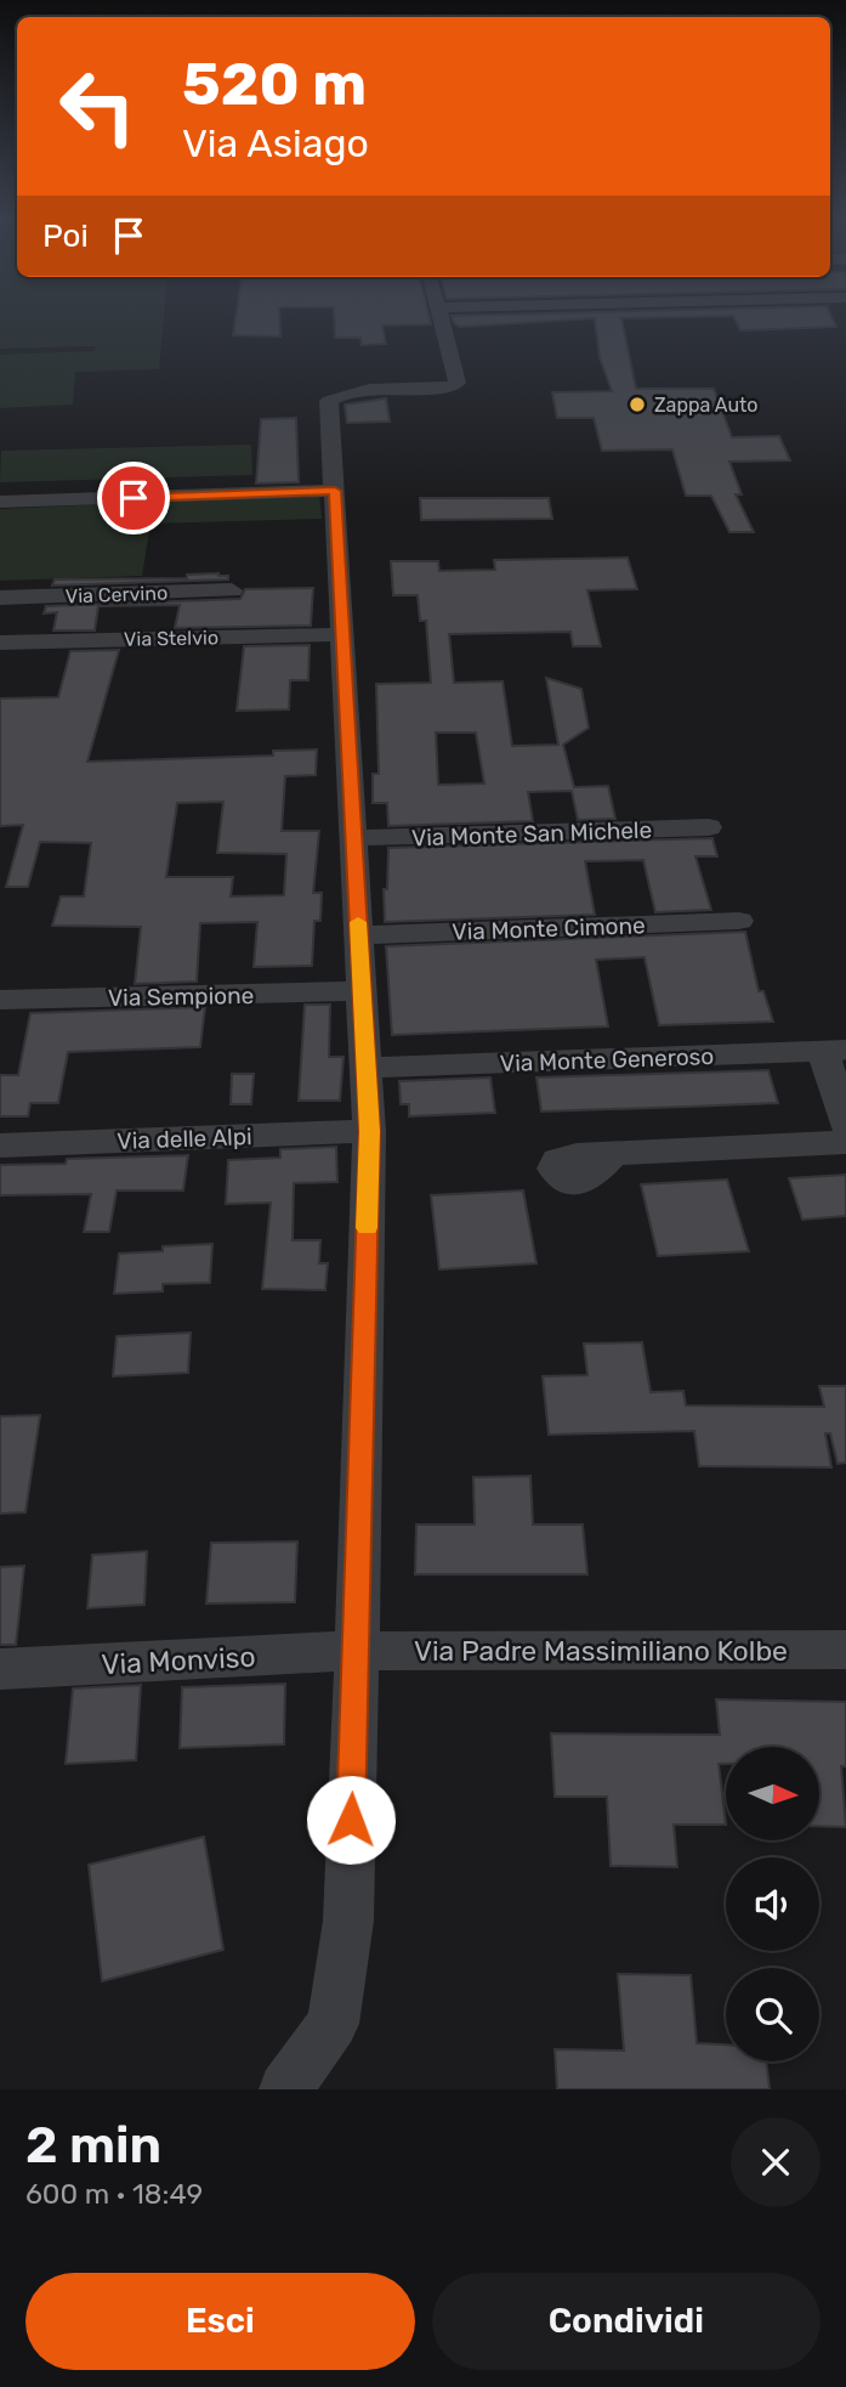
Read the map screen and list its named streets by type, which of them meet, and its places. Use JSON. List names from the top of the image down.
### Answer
{
  "streets": {
    "street": [
      "Via Cervino",
      "Via Stelvio",
      "Via Monte San Michele",
      "Via Monte Cimone",
      "Via Sempione",
      "Via Monte Generoso",
      "Via delle Alpi",
      "Via Padre Massimiliano Kolbe",
      "Via Monviso"
    ]
  },
  "crossings": [
    ["Via Padre Massimiliano Kolbe", "Via Monviso"]
  ],
  "places": ["Zappa Auto"],
  "north": "right",
  "page": {
    "turn": ["520 m", "Via Asiago"],
    "then": "Poi",
    "heading": ["2 min", "600 m · 18:49"],
    "buttons": ["Esci", "Condividi"]
  }
}
